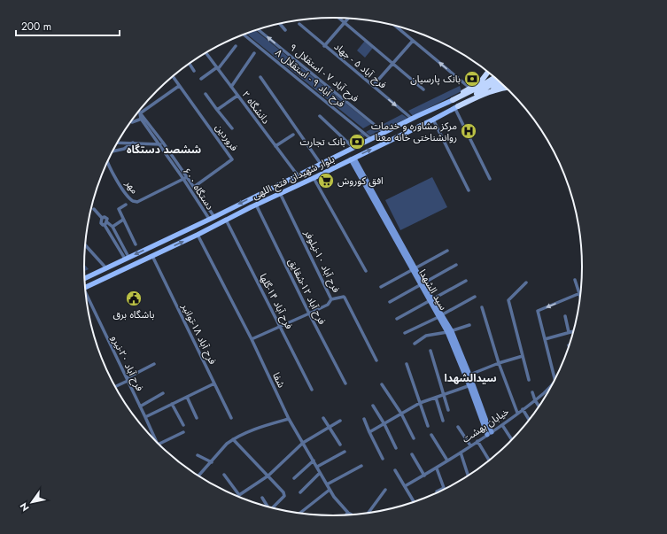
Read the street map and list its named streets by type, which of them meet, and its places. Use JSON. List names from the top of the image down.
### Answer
{
  "streets": {
    "highway": ["بلوار شهیدان فتح اللهی"],
    "street": [
      "فرح آباد ۵ - جهاد",
      "فرح آباد ۷ - استقلال ۹",
      "فرح آباد ۹ - استقلال ۸",
      "دانشگاه ۲",
      "فروردین",
      "مهر",
      "۶۰۰ دستگاه",
      "فرح آباد ۱۰-نیلوفر",
      "سید الشهدا",
      "فرح آباد ۱۲-شقایق",
      "فرح آباد ۱۴-گلها",
      "فرح آباد ۱۸-توانیر",
      "فرح آباد ۲۰-نیرو",
      "شفا",
      "خیابان بهشت"
    ]
  },
  "crossings": [
    ["فرح آباد ۵ - جهاد", "بلوار شهیدان فتح اللهی"],
    ["فرح آباد ۷ - استقلال ۹", "بلوار شهیدان فتح اللهی"],
    ["فرح آباد ۹ - استقلال ۸", "بلوار شهیدان فتح اللهی"],
    ["دانشگاه ۲", "بلوار شهیدان فتح اللهی"],
    ["فروردین", "۶۰۰ دستگاه"],
    ["بلوار شهیدان فتح اللهی", "۶۰۰ دستگاه"],
    ["بلوار شهیدان فتح اللهی", "فرح آباد ۱۰-نیلوفر"],
    ["بلوار شهیدان فتح اللهی", "سید الشهدا"],
    ["بلوار شهیدان فتح اللهی", "فرح آباد ۱۲-شقایق"],
    ["بلوار شهیدان فتح اللهی", "فرح آباد ۱۴-گلها"],
    ["بلوار شهیدان فتح اللهی", "فرح آباد ۱۸-توانیر"],
    ["بلوار شهیدان فتح اللهی", "شفا"],
    ["مهر", "۶۰۰ دستگاه"],
    ["سید الشهدا", "خیابان بهشت"]
  ],
  "one_way": ["فرح آباد ۷ - استقلال ۹"],
  "districts": ["ششصد دستگاه", "سیدالشهدا"],
  "places": {
    "bank": ["بانک پارسیان", "بانک تجارت"],
    "hospital": ["مرکز مشاوره و خدمات روانشناختی خانه معنا"],
    "supermarket": ["افق کوروش"],
    "public building": ["باشگاه برق"]
  },
  "scale_bar": "200 m",
  "north": "bottom left"
}
